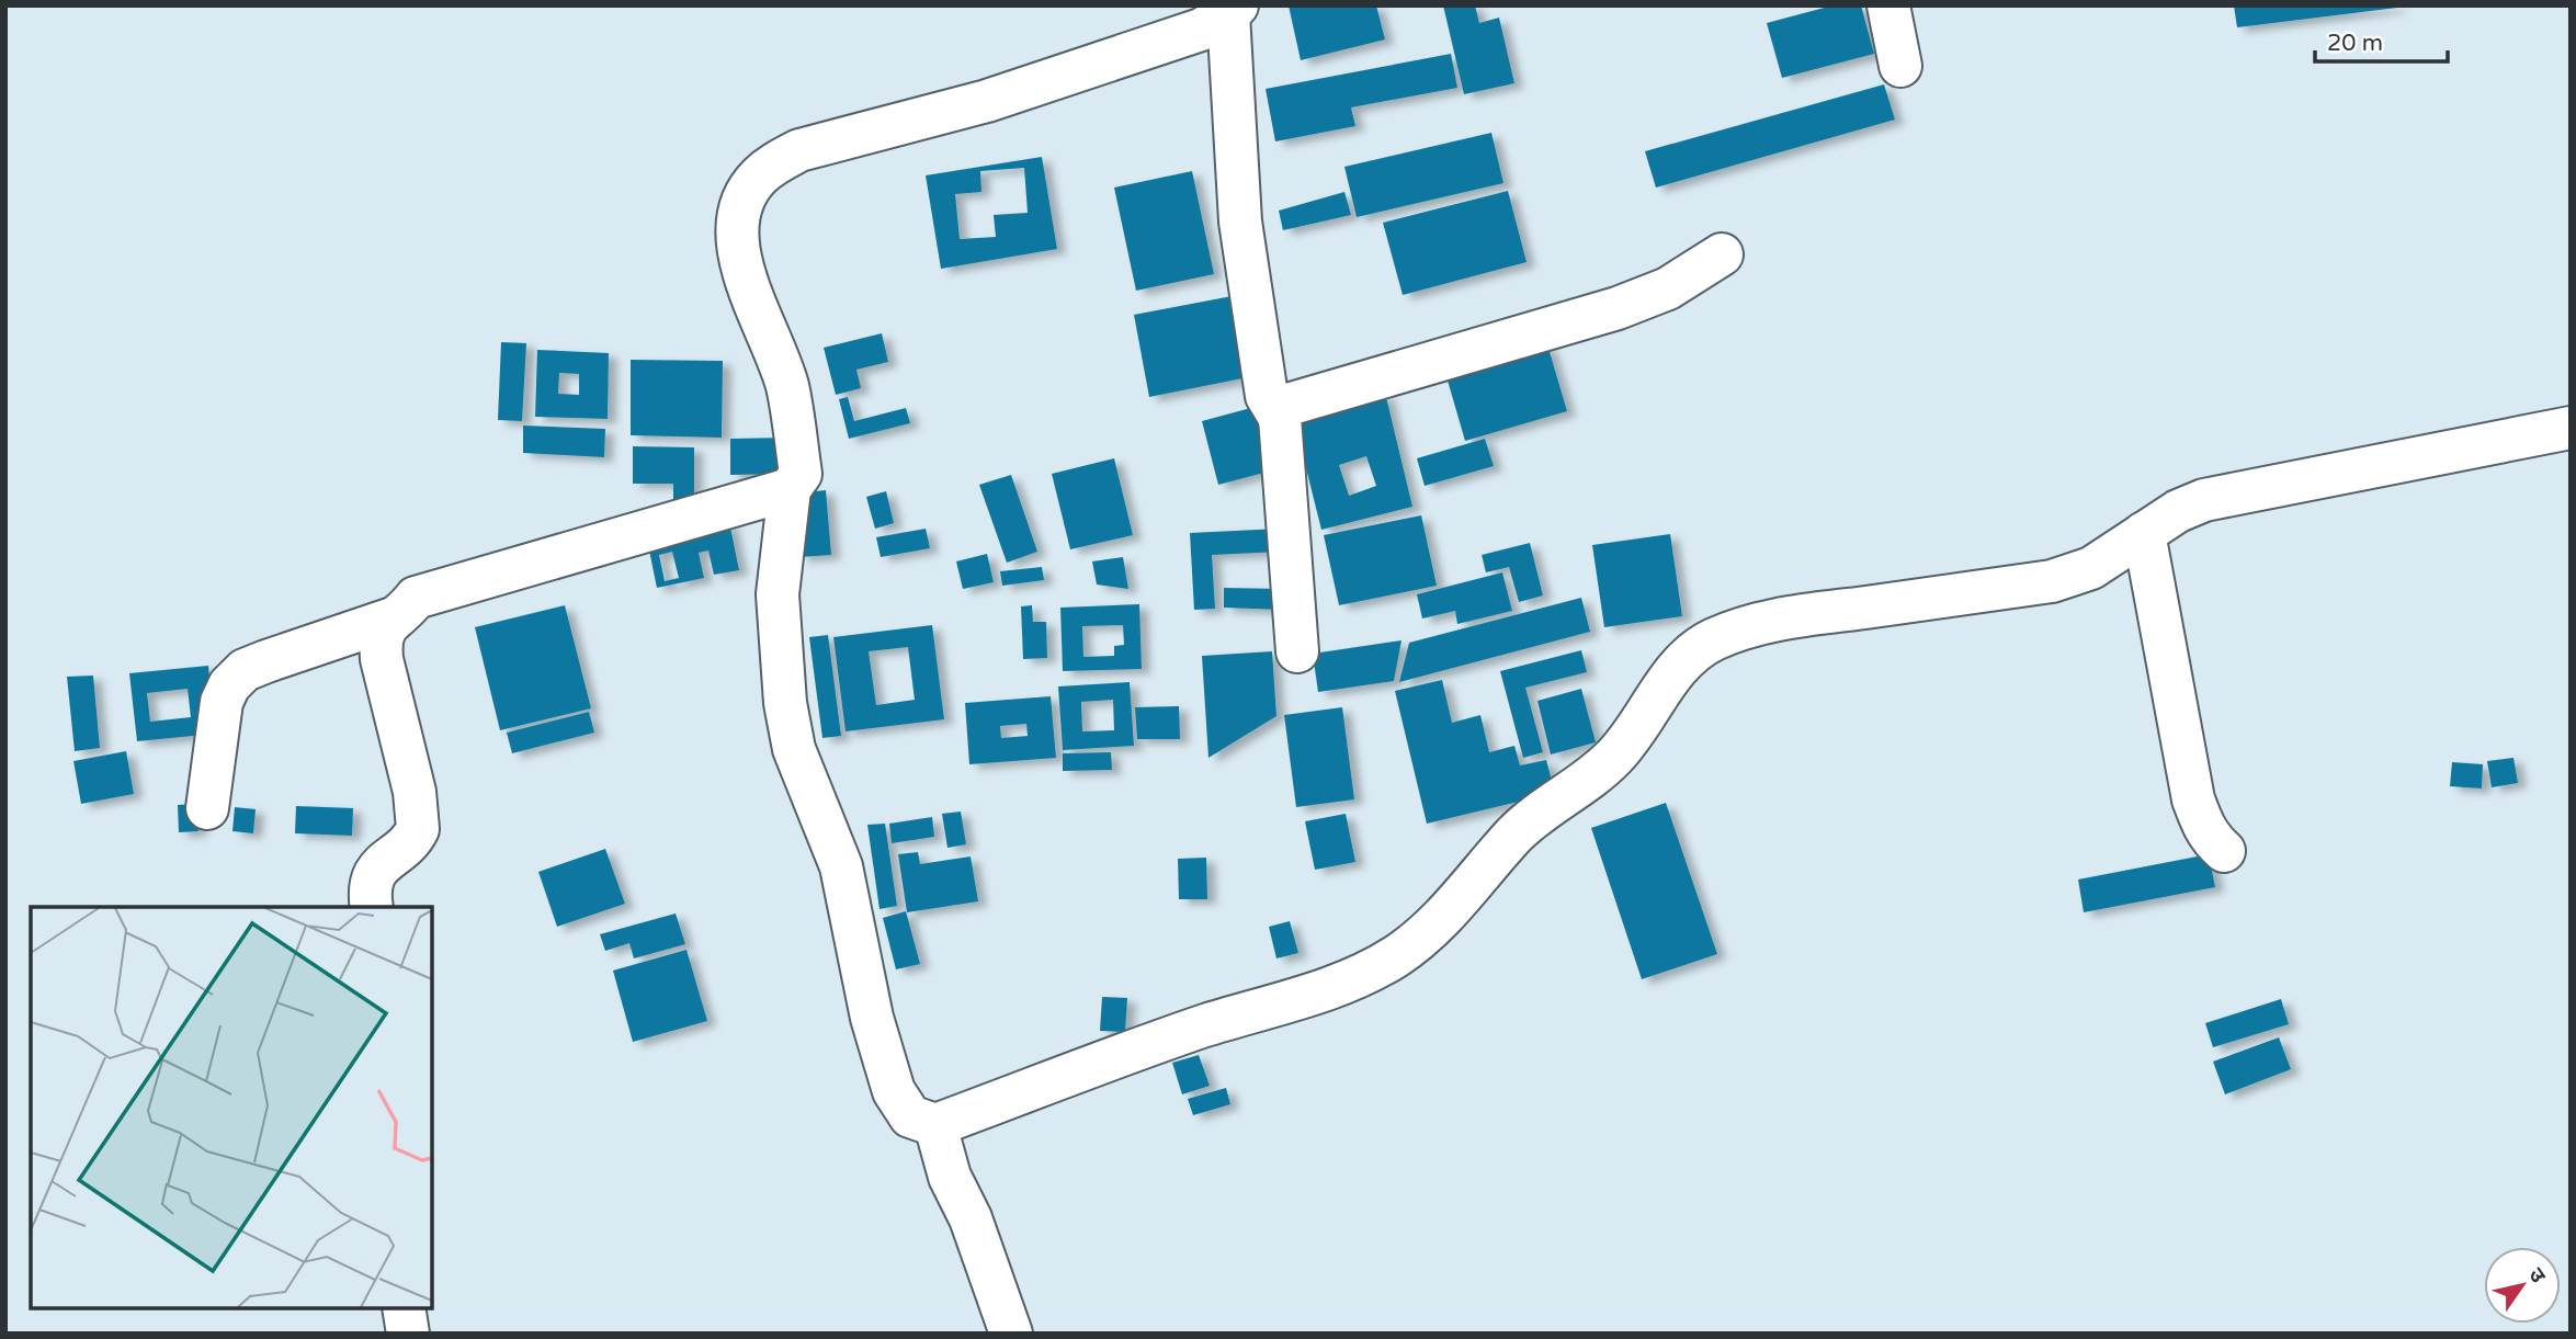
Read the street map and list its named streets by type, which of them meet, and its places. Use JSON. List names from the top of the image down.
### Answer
{
  "scale_bar": "20 m",
  "north": "top right"
}
